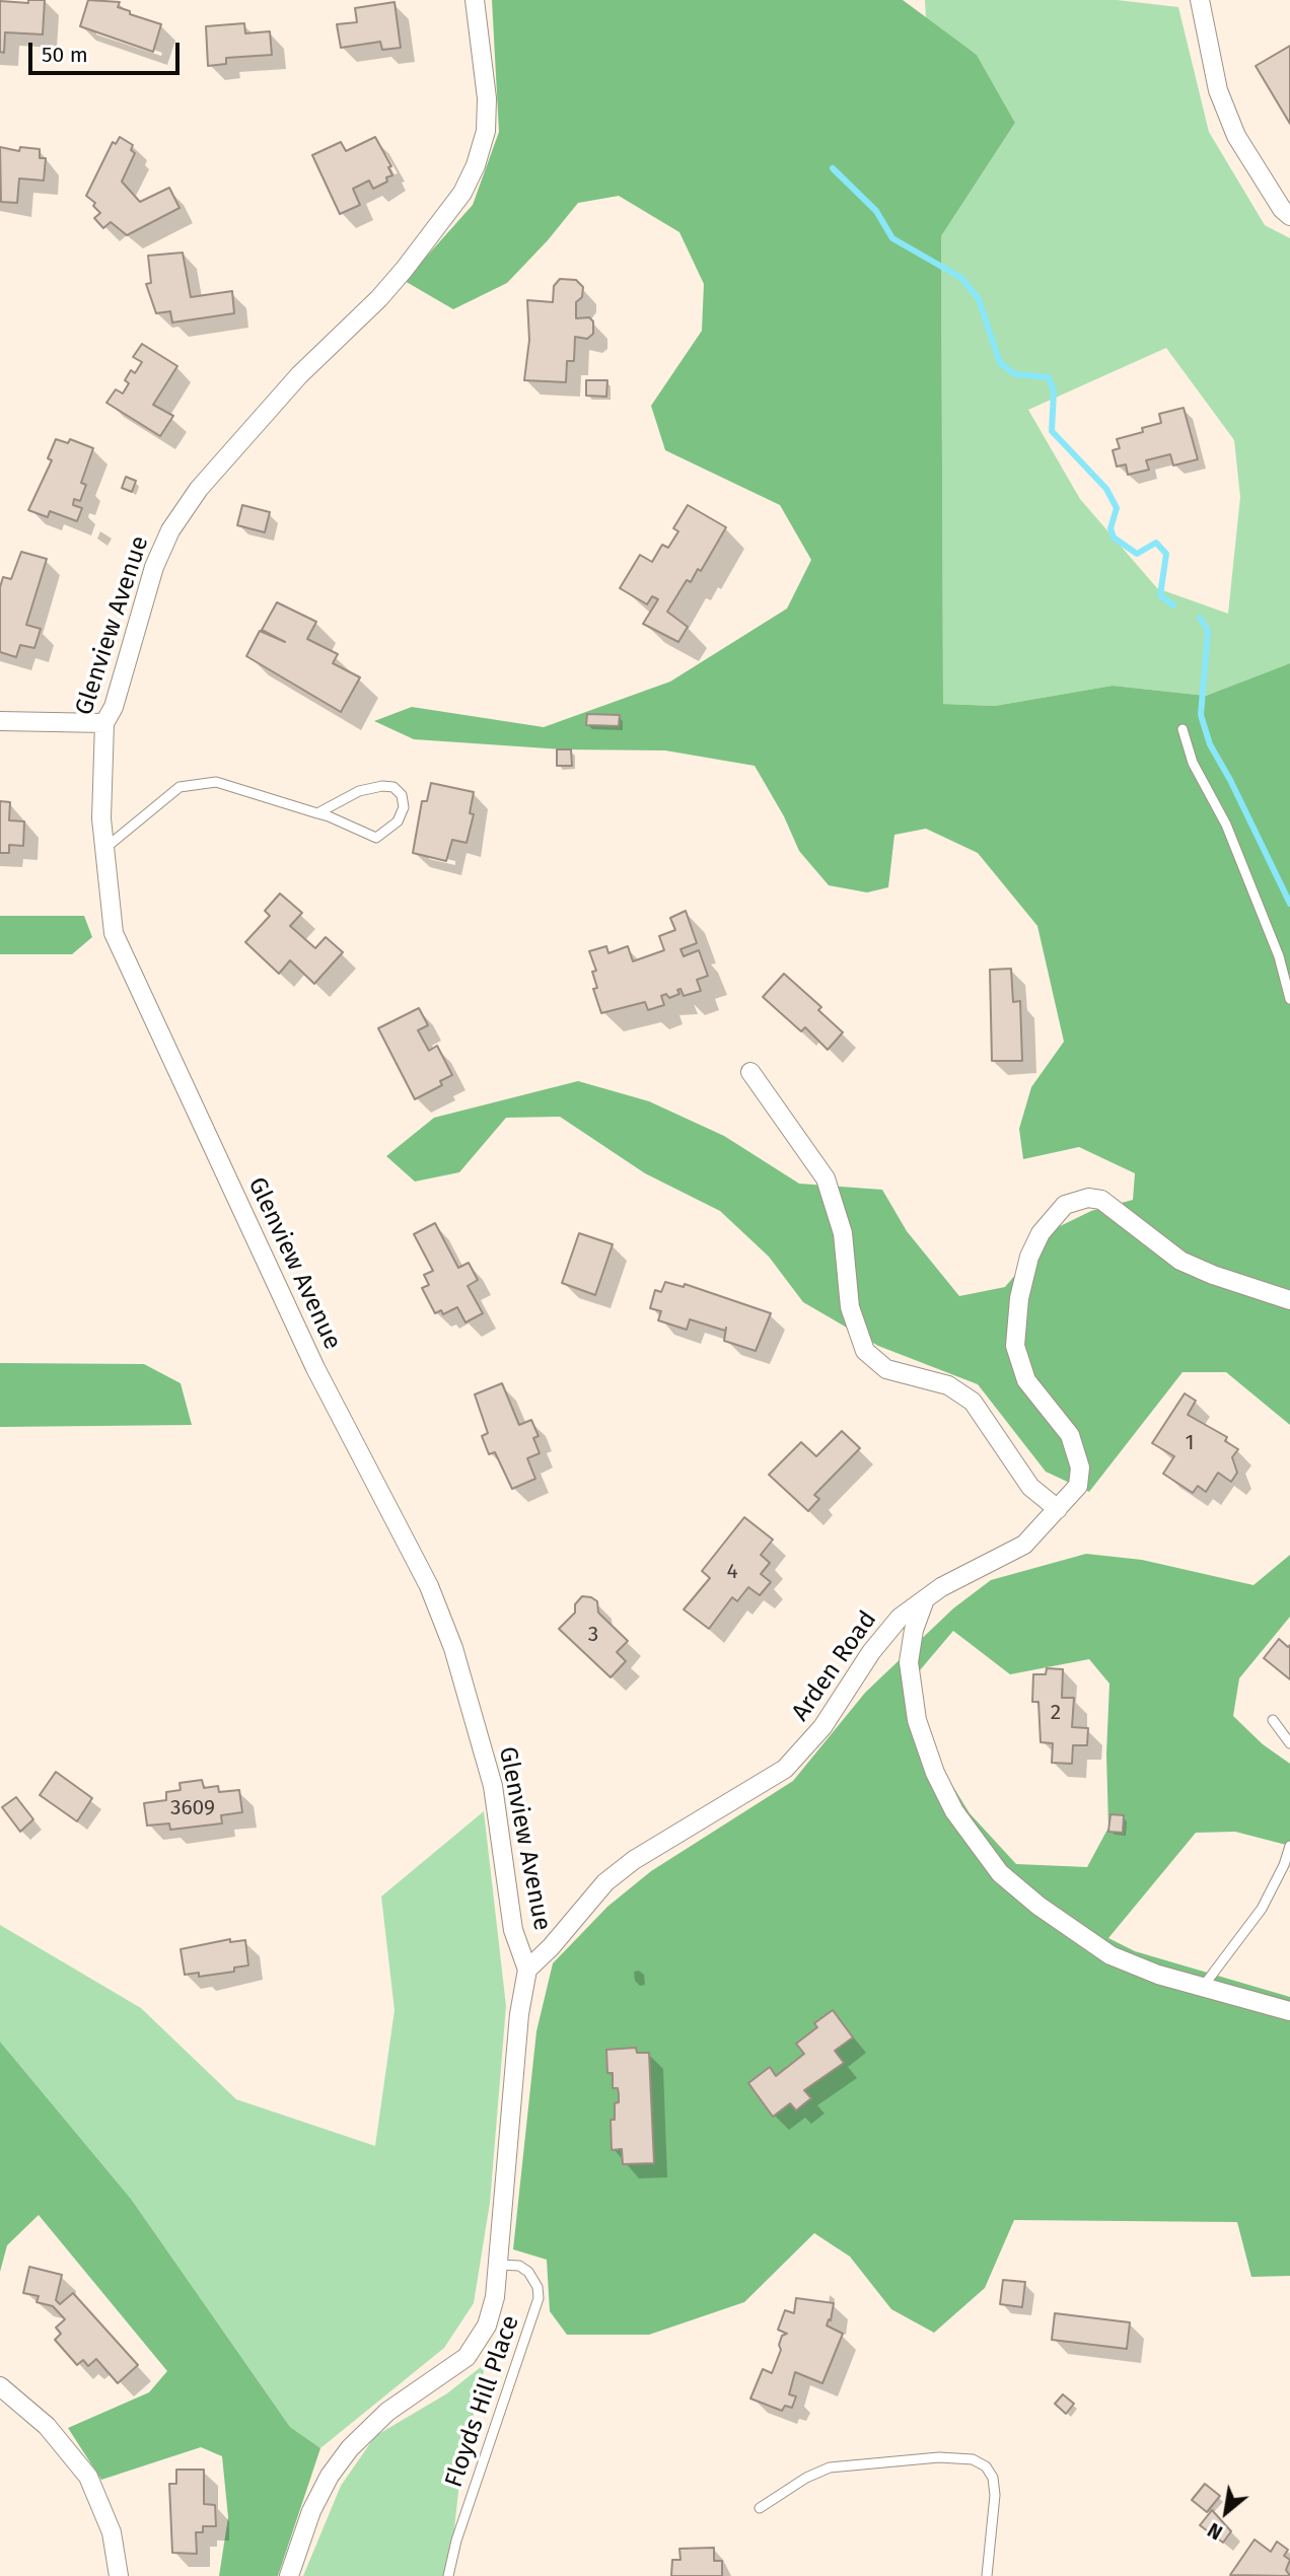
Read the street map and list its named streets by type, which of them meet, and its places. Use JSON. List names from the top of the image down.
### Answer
{
  "streets": {
    "street": ["Glenview Avenue", "Arden Road"],
    "lane": ["Floyds Hill Place"]
  },
  "crossings": [
    ["Glenview Avenue", "Arden Road"],
    ["Glenview Avenue", "Floyds Hill Place"]
  ],
  "house_numbers": [
    "1",
    "4",
    "3",
    "2",
    "3609"
  ],
  "scale_bar": "50 m",
  "north": "bottom left"
}
